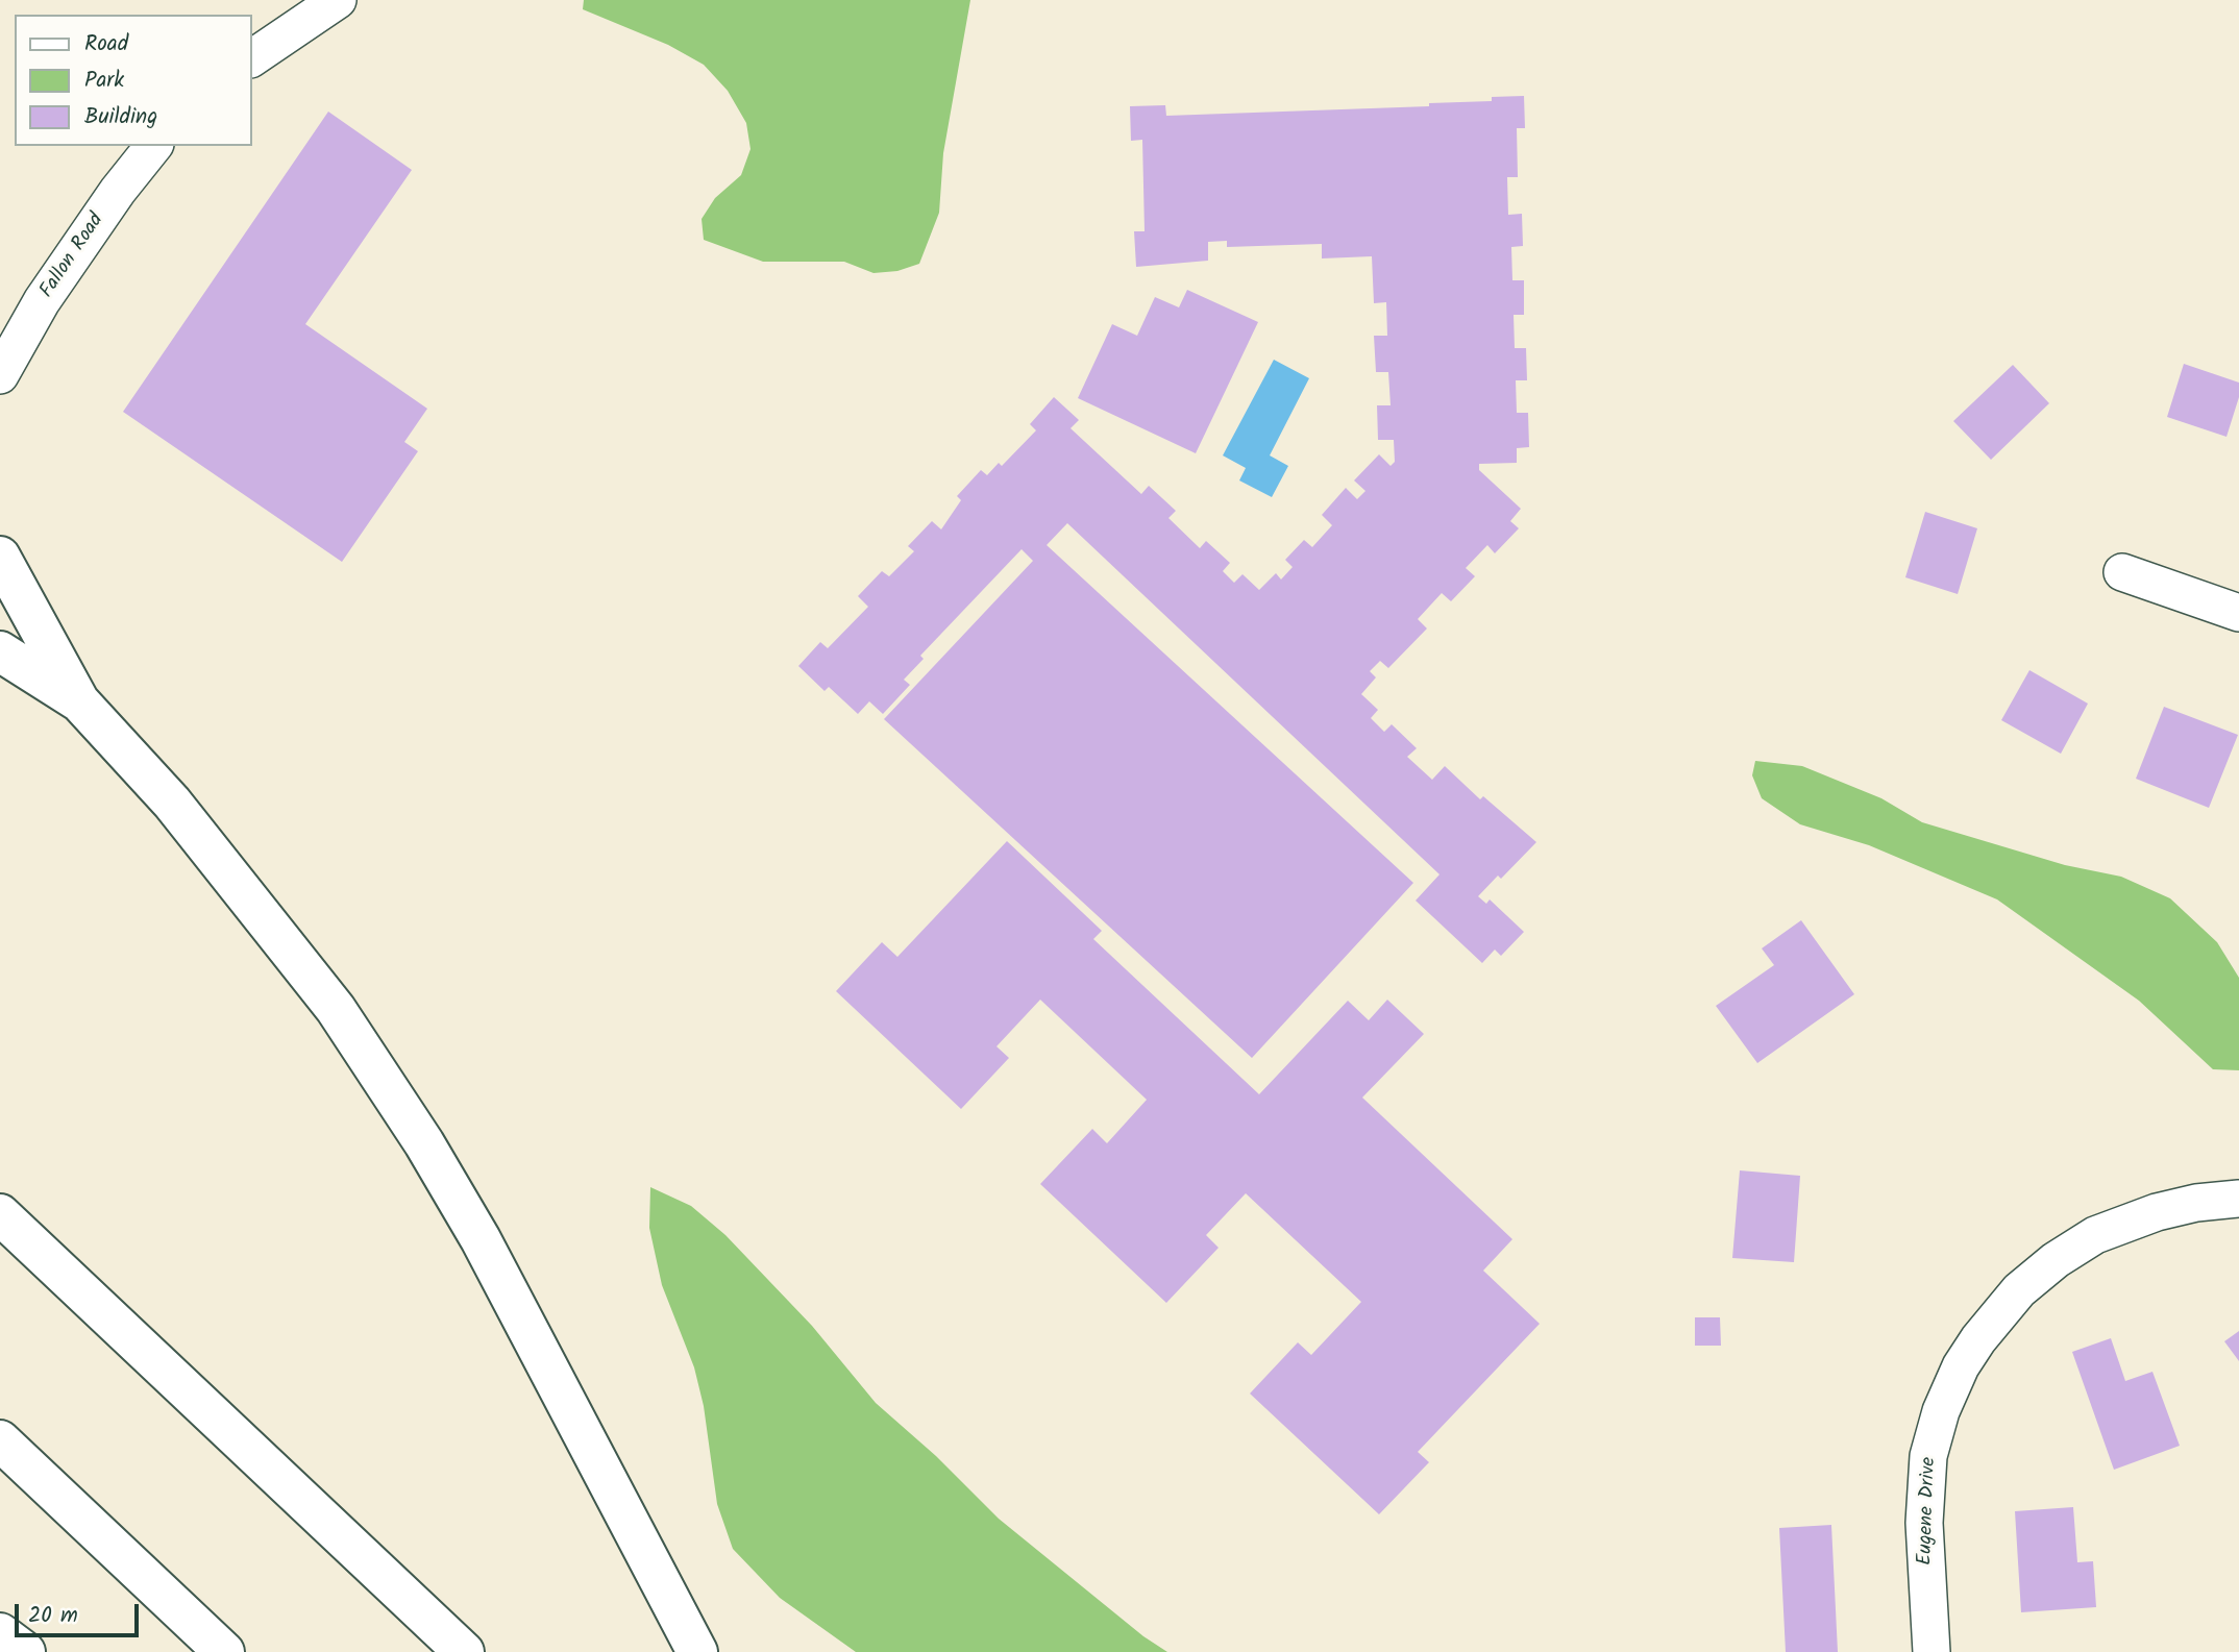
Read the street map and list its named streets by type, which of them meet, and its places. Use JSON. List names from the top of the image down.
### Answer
{
  "streets": {
    "street": ["Fallon Road", "Eugene Drive"]
  },
  "legend": ["Road", "Park", "Building"],
  "scale_bar": "20 m"
}
